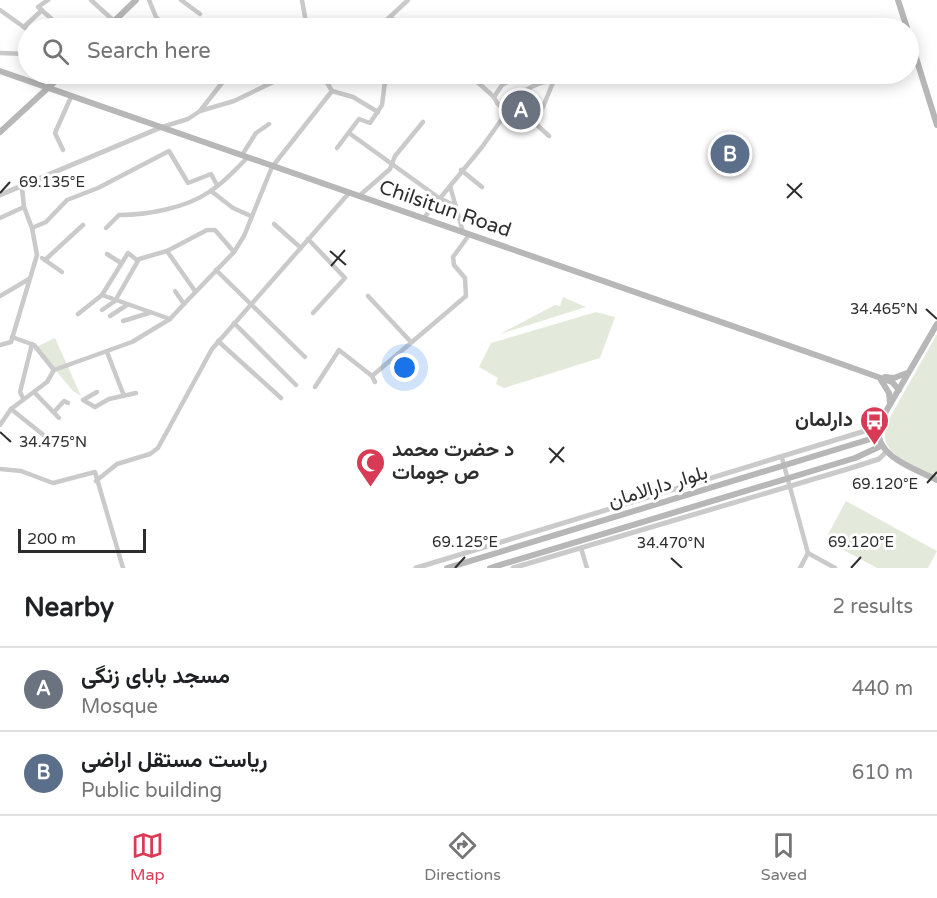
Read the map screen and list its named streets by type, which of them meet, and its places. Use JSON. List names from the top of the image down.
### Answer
{
  "streets": {
    "main road": ["Chilsitun Road", "بلوار دارالامان"]
  },
  "places": {
    "bus stop": ["دارلمان"],
    "mosque": ["د حضرت محمد ص جومات"]
  },
  "scale_bar": "200 m",
  "page": {
    "search": "Search here",
    "pins": ["A", "B"],
    "scale": "200 m",
    "heading": ["Nearby", "2 results"],
    "list": [
      {
        "mark": "A",
        "name": "مسجد بابای زنگی",
        "note": "Mosque",
        "value": "440 m"
      },
      {
        "mark": "B",
        "name": "ریاست مستقل اراضی",
        "note": "Public building",
        "value": "610 m"
      }
    ],
    "nav": ["Map", "Directions", "Saved"]
  },
  "coordinates": [
    "69.135°E",
    "34.465°N",
    "34.475°N",
    "69.120°E",
    "69.125°E",
    "34.470°N"
  ]
}
